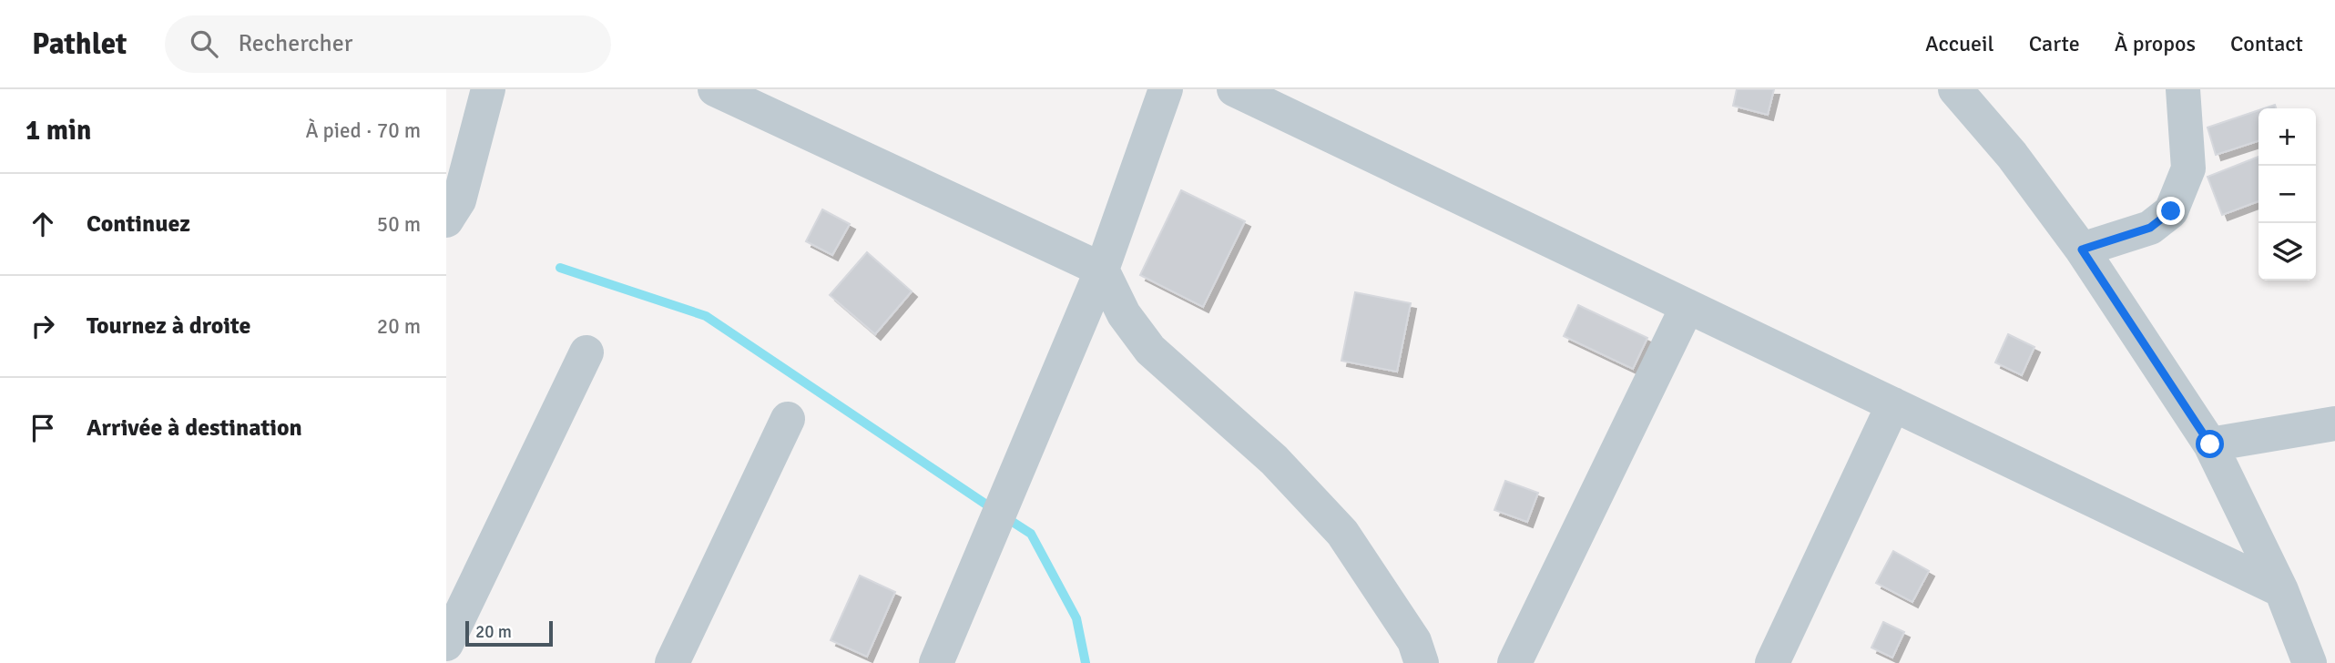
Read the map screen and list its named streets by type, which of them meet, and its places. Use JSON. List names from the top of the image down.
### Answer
{
  "scale_bar": "20 m",
  "page": {
    "header": "Pathlet",
    "search": "Rechercher",
    "nav": [
      "Accueil",
      "Carte",
      "À propos",
      "Contact"
    ],
    "heading": ["1 min", "À pied · 70 m"],
    "map_buttons": ["+", "−"],
    "list": [
      ["Continuez", "50 m"],
      ["Tournez à droite", "20 m"],
      "Arrivée à destination"
    ],
    "scale": "20 m"
  }
}
